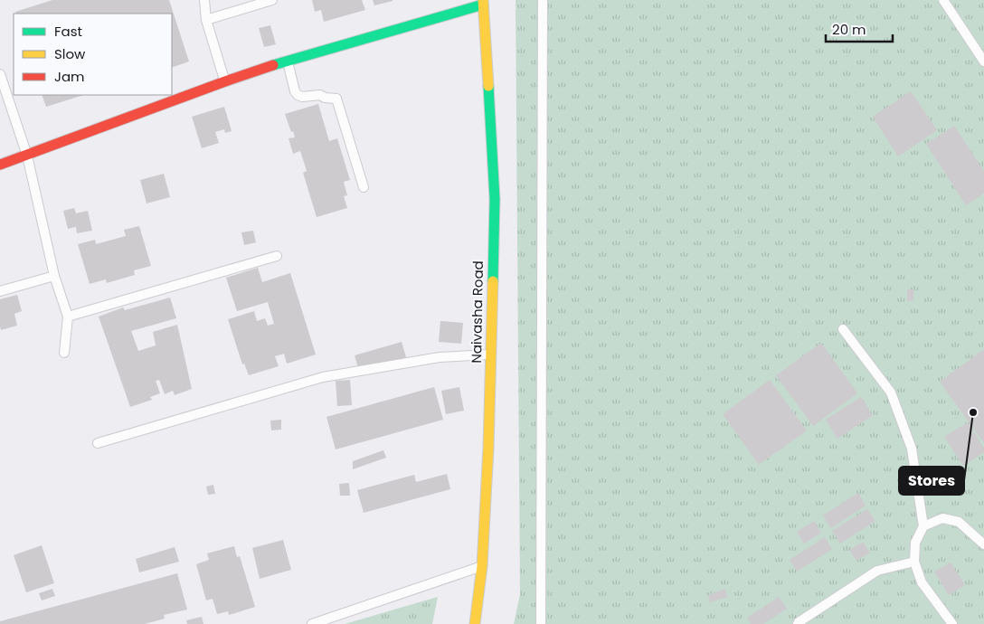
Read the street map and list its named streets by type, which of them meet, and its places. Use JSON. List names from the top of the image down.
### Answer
{
  "streets": {
    "main road": ["Naivasha Road"]
  },
  "places": ["Stores"],
  "legend": ["Fast", "Slow", "Jam"],
  "scale_bar": "20 m"
}
